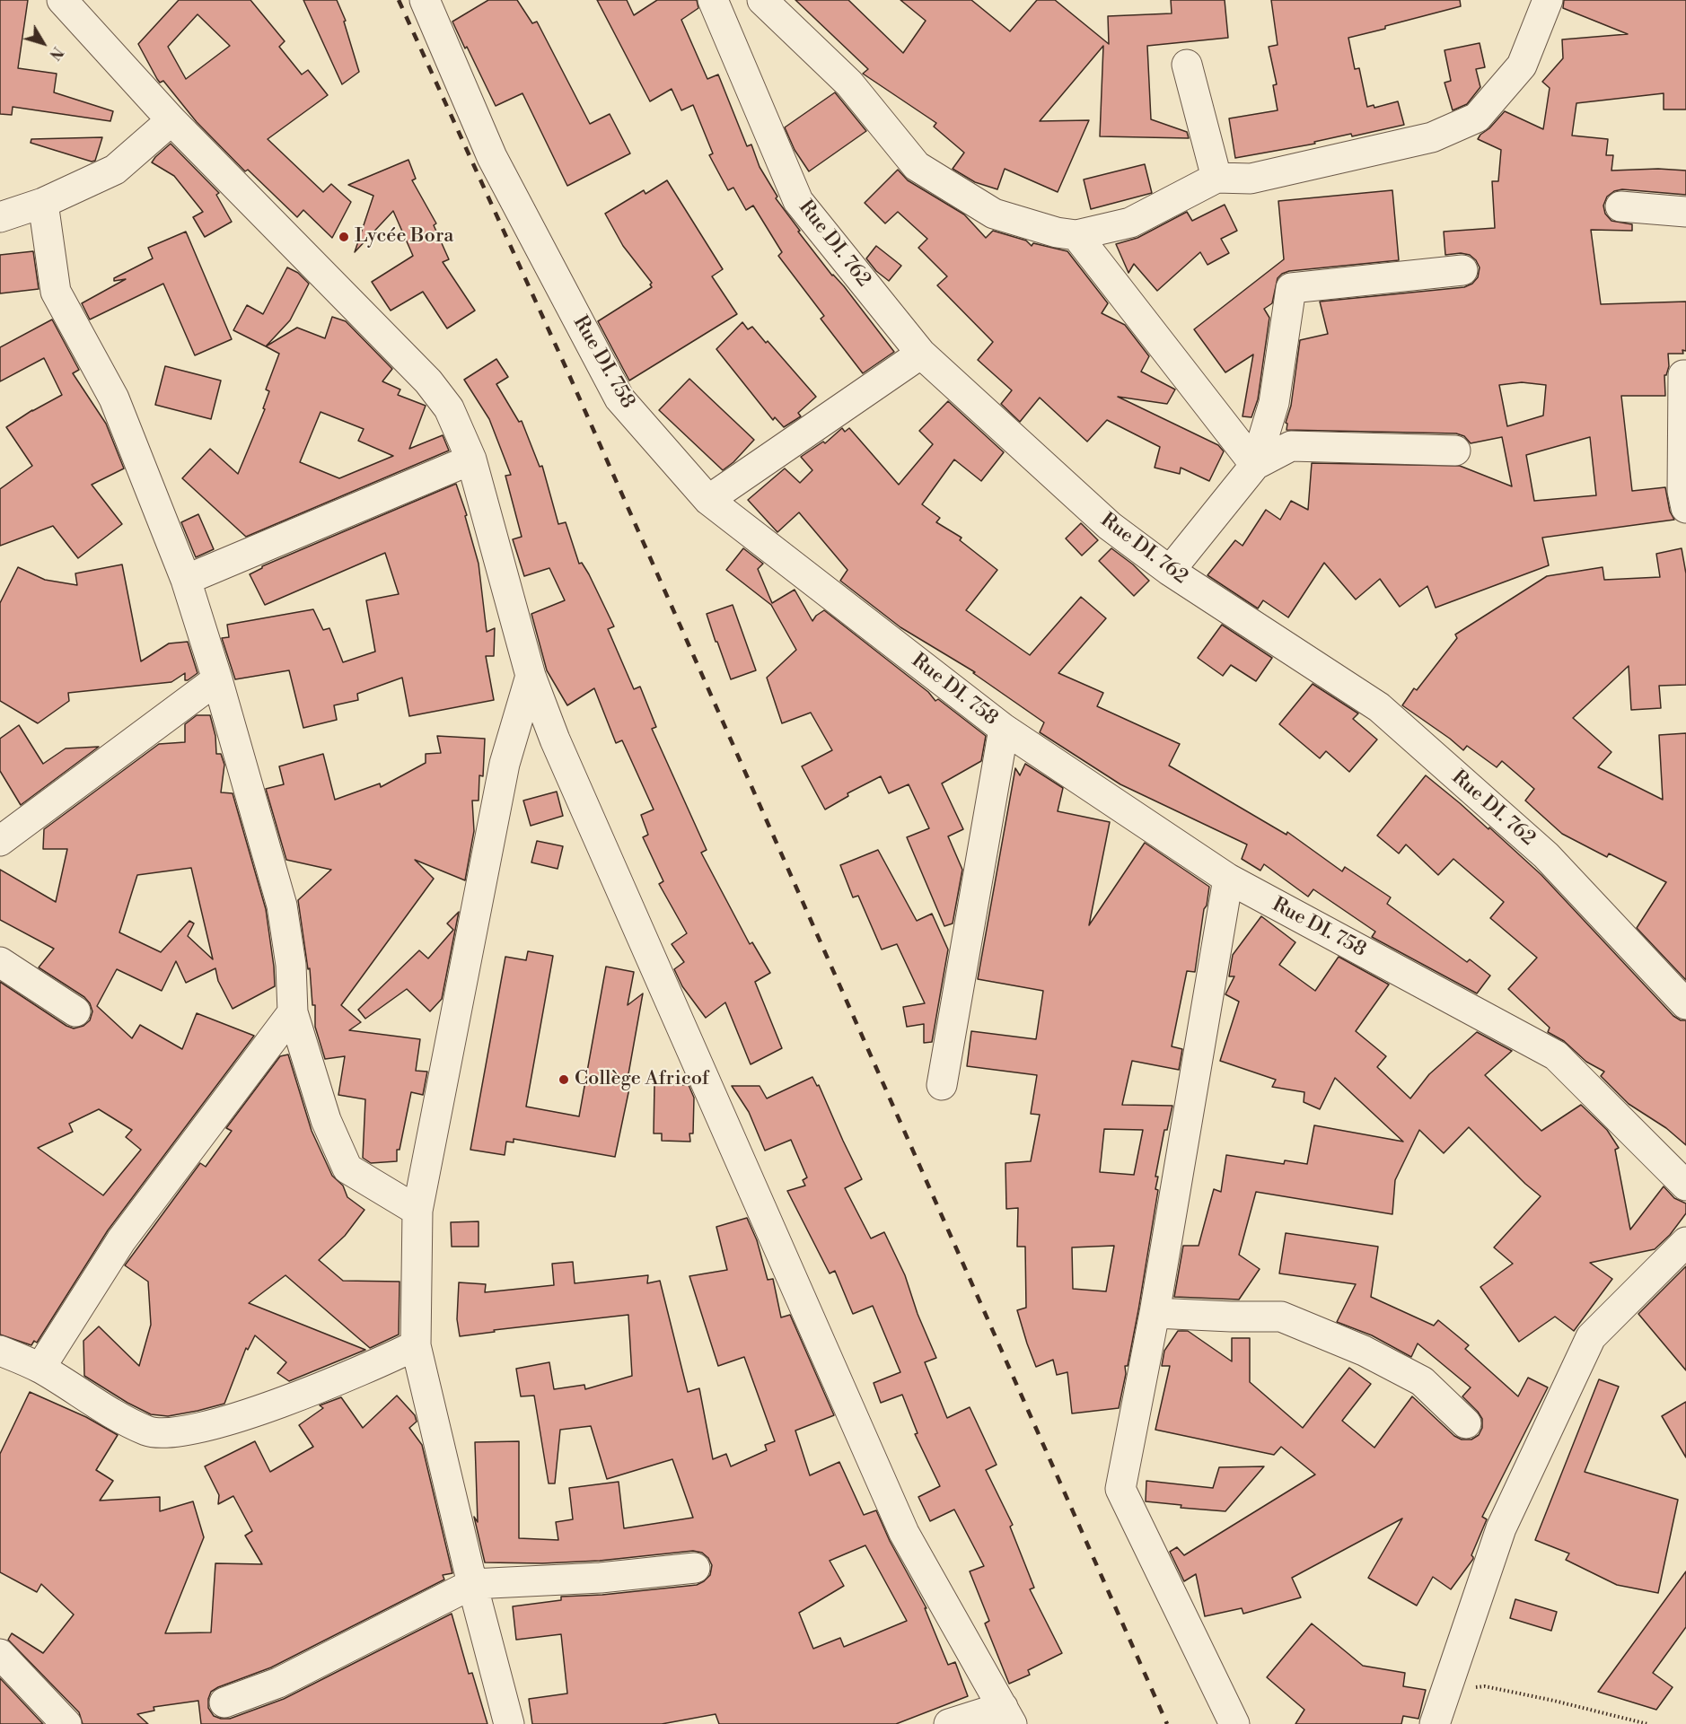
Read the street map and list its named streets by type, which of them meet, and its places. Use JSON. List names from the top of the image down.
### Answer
{
  "streets": {
    "street": ["Rue DI. 762", "Rue DI. 758"]
  },
  "places": ["Lycée Bora", "Collège Africof"],
  "north": "bottom right"
}
